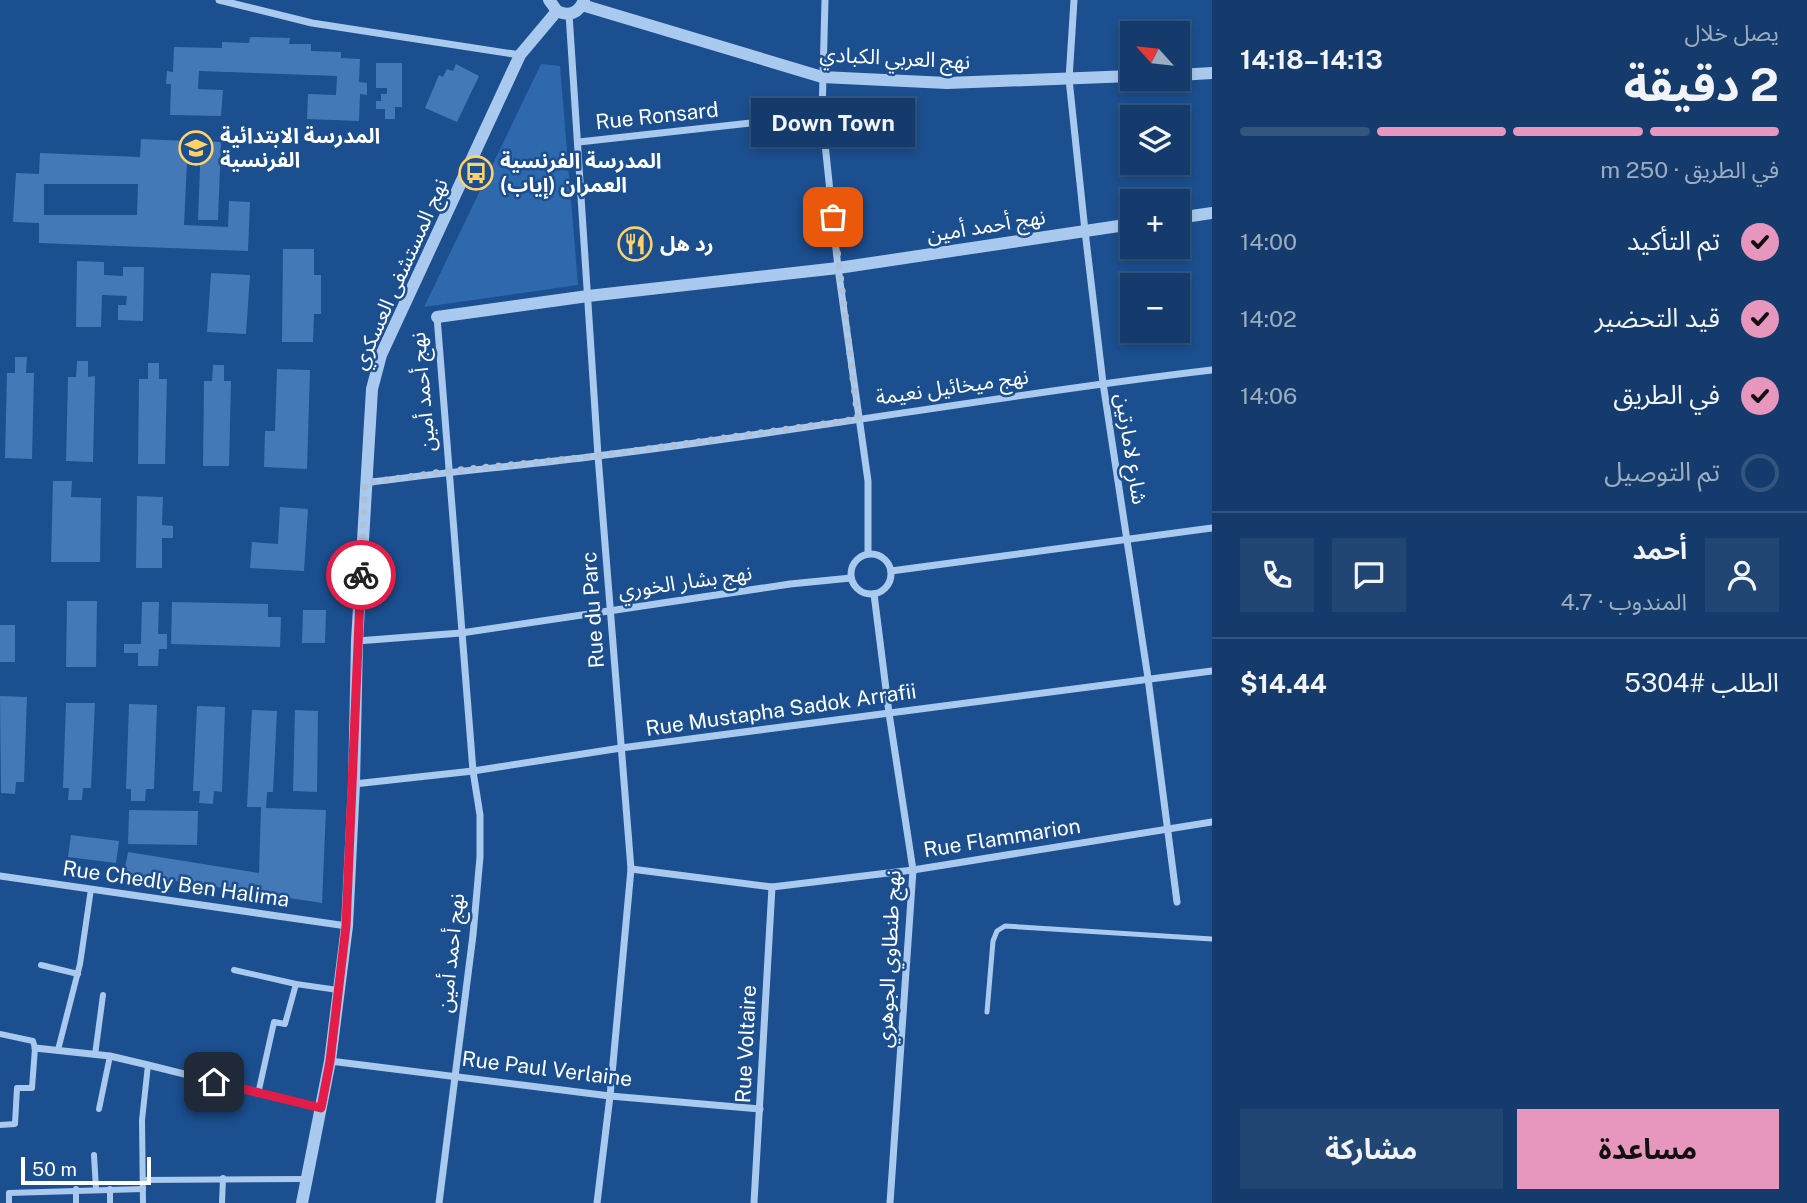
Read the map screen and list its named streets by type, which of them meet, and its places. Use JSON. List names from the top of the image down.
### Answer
{
  "streets": {
    "street": [
      "نهج العربي الكبادي",
      "Rue Ronsard",
      "نهج أحمد أمين",
      "نهج المستشفى العسكري",
      "نهج ميخائيل نعيمة",
      "شارع لامارتين",
      "نهج بشار الخوري",
      "Rue du Parc",
      "Rue Mustapha Sadok Arrafii",
      "Rue Flammarion",
      "Rue Chedly Ben Halima",
      "نهج طنطاوي الجوهري",
      "Rue Voltaire",
      "Rue Paul Verlaine"
    ]
  },
  "crossings": [
    ["نهج العربي الكبادي", "نهج المستشفى العسكري"],
    ["نهج العربي الكبادي", "شارع لامارتين"],
    ["Rue Ronsard", "Rue du Parc"],
    ["نهج أحمد أمين", "نهج ميخائيل نعيمة"],
    ["نهج أحمد أمين", "شارع لامارتين"],
    ["نهج أحمد أمين", "نهج بشار الخوري"],
    ["نهج أحمد أمين", "Rue du Parc"],
    ["نهج أحمد أمين", "Rue Mustapha Sadok Arrafii"],
    ["نهج أحمد أمين", "Rue Paul Verlaine"],
    ["نهج المستشفى العسكري", "نهج ميخائيل نعيمة"],
    ["نهج المستشفى العسكري", "نهج بشار الخوري"],
    ["نهج المستشفى العسكري", "Rue du Parc"],
    ["نهج المستشفى العسكري", "Rue Mustapha Sadok Arrafii"],
    ["نهج المستشفى العسكري", "Rue Chedly Ben Halima"],
    ["نهج المستشفى العسكري", "Rue Paul Verlaine"],
    ["نهج ميخائيل نعيمة", "شارع لامارتين"],
    ["نهج ميخائيل نعيمة", "Rue du Parc"],
    ["شارع لامارتين", "Rue Mustapha Sadok Arrafii"],
    ["شارع لامارتين", "Rue Flammarion"],
    ["نهج بشار الخوري", "Rue du Parc"],
    ["نهج بشار الخوري", "نهج طنطاوي الجوهري"],
    ["Rue du Parc", "Rue Mustapha Sadok Arrafii"],
    ["Rue du Parc", "Rue Flammarion"],
    ["Rue du Parc", "Rue Paul Verlaine"],
    ["Rue Mustapha Sadok Arrafii", "نهج طنطاوي الجوهري"],
    ["Rue Flammarion", "نهج طنطاوي الجوهري"],
    ["Rue Flammarion", "Rue Voltaire"],
    ["Rue Voltaire", "Rue Paul Verlaine"]
  ],
  "places": {
    "school or university": ["المدرسة الابتدائية الفرنسية"],
    "bus stop": ["المدرسة الفرنسية العمران (إياب)"],
    "other": ["Down Town"],
    "restaurant": ["رد هل"]
  },
  "scale_bar": "50 m",
  "north": "top left",
  "page": {
    "heading": ["2 دقيقة", "يصل خلال", "14:13–14:18"],
    "panel": [
      "أحمد",
      "المندوب · 4.7",
      "الطلب #5304",
      "$14.44"
    ],
    "map_buttons": ["+", "−"],
    "bubble": "Down Town",
    "bar": "في الطريق · 250 m",
    "list": [
      ["تم التأكيد", "14:00"],
      ["قيد التحضير", "14:02"],
      ["في الطريق", "14:06"],
      "تم التوصيل"
    ],
    "buttons": ["مساعدة", "مشاركة"],
    "scale": "50 m"
  }
}
